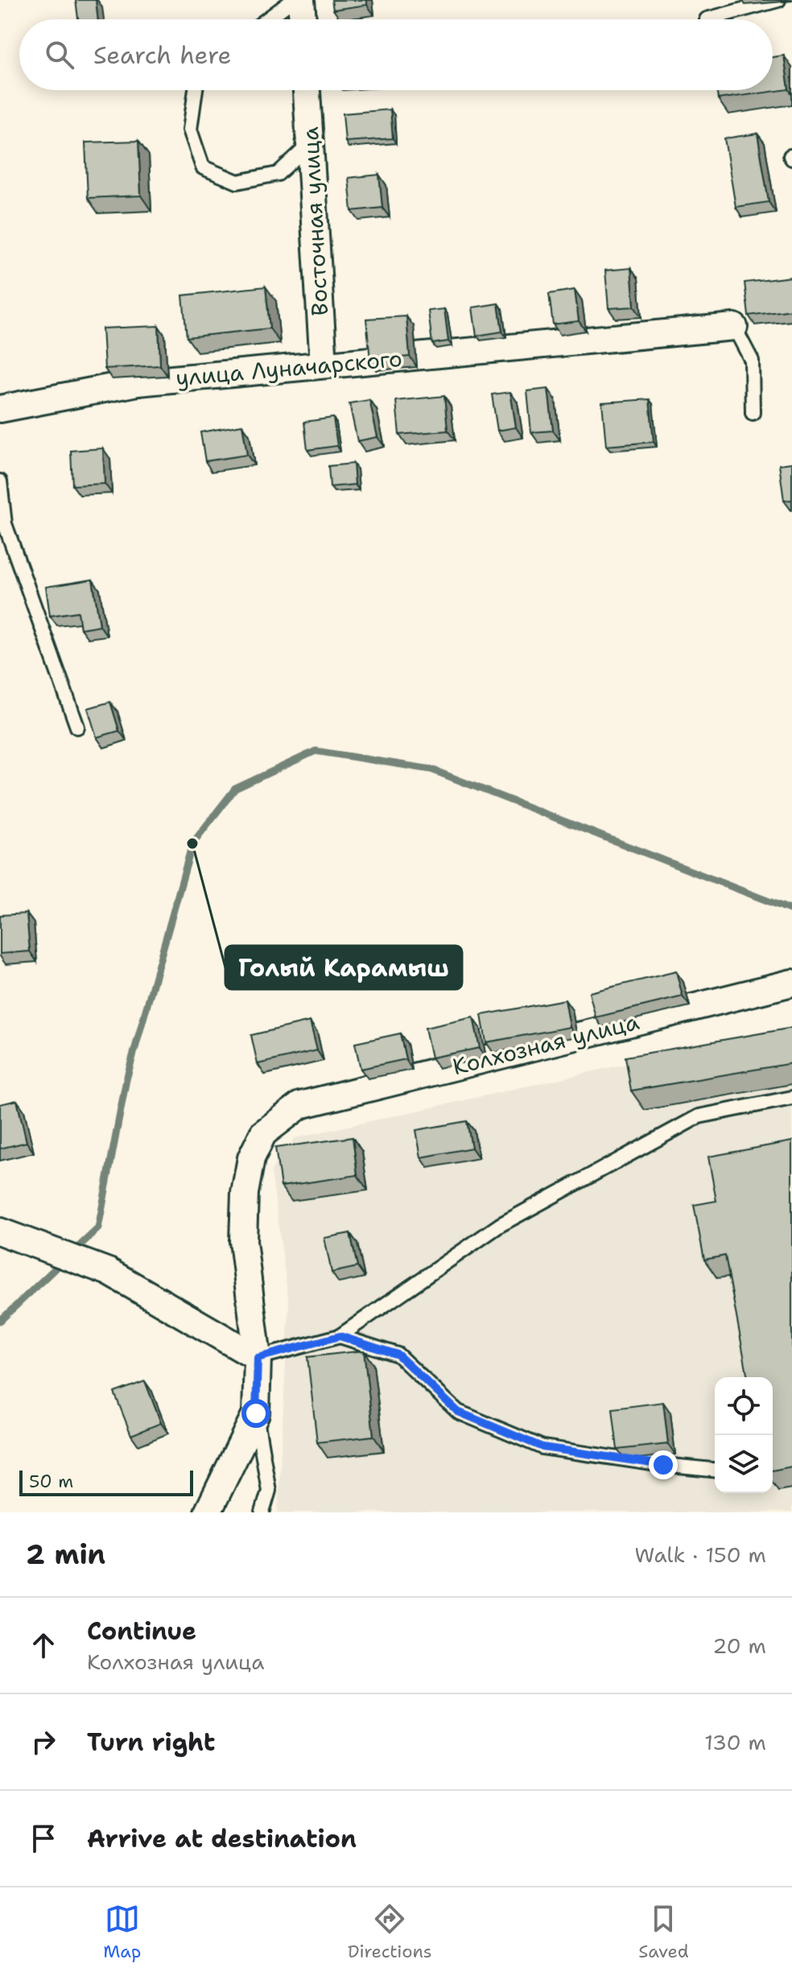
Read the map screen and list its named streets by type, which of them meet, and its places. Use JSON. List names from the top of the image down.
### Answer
{
  "streets": {
    "street": ["Восточная улица", "улица Луначарского", "Колхозная улица"]
  },
  "crossings": [
    ["Восточная улица", "улица Луначарского"]
  ],
  "places": ["Голый Карамыш"],
  "scale_bar": "50 m",
  "page": {
    "search": "Search here",
    "scale": "50 m",
    "heading": ["2 min", "Walk · 150 m"],
    "list": [
      ["Continue", "Колхозная улица", "20 m"],
      ["Turn right", "130 m"],
      "Arrive at destination"
    ],
    "nav": ["Map", "Directions", "Saved"]
  }
}
